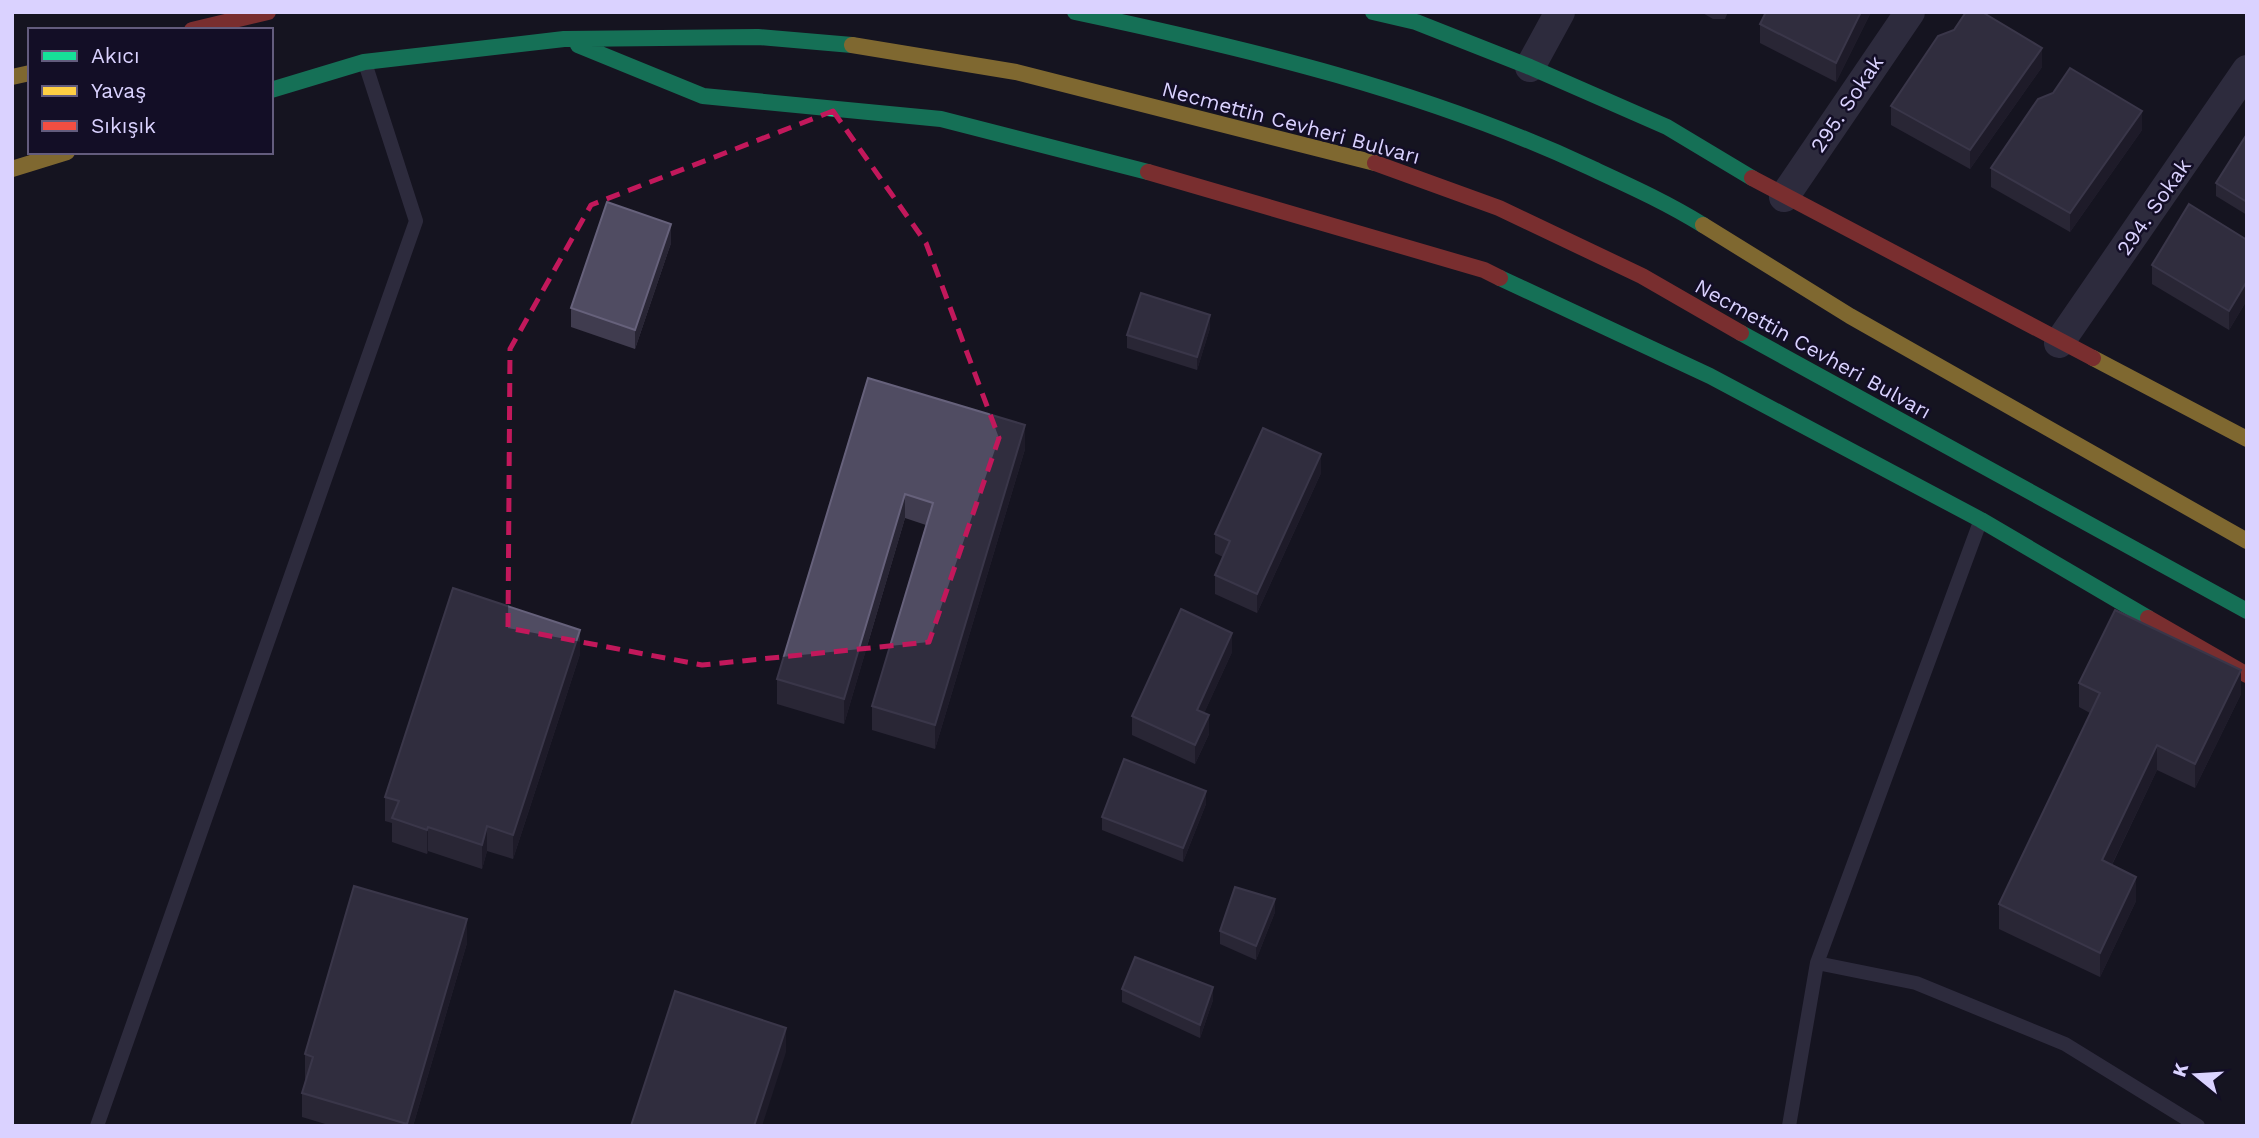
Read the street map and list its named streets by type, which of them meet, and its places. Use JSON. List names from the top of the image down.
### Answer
{
  "streets": {
    "main road": ["Necmettin Cevheri Bulvarı"],
    "street": ["295. Sokak", "294. Sokak"]
  },
  "legend": ["Akıcı", "Yavaş", "Sıkışık"],
  "north": "left"
}
